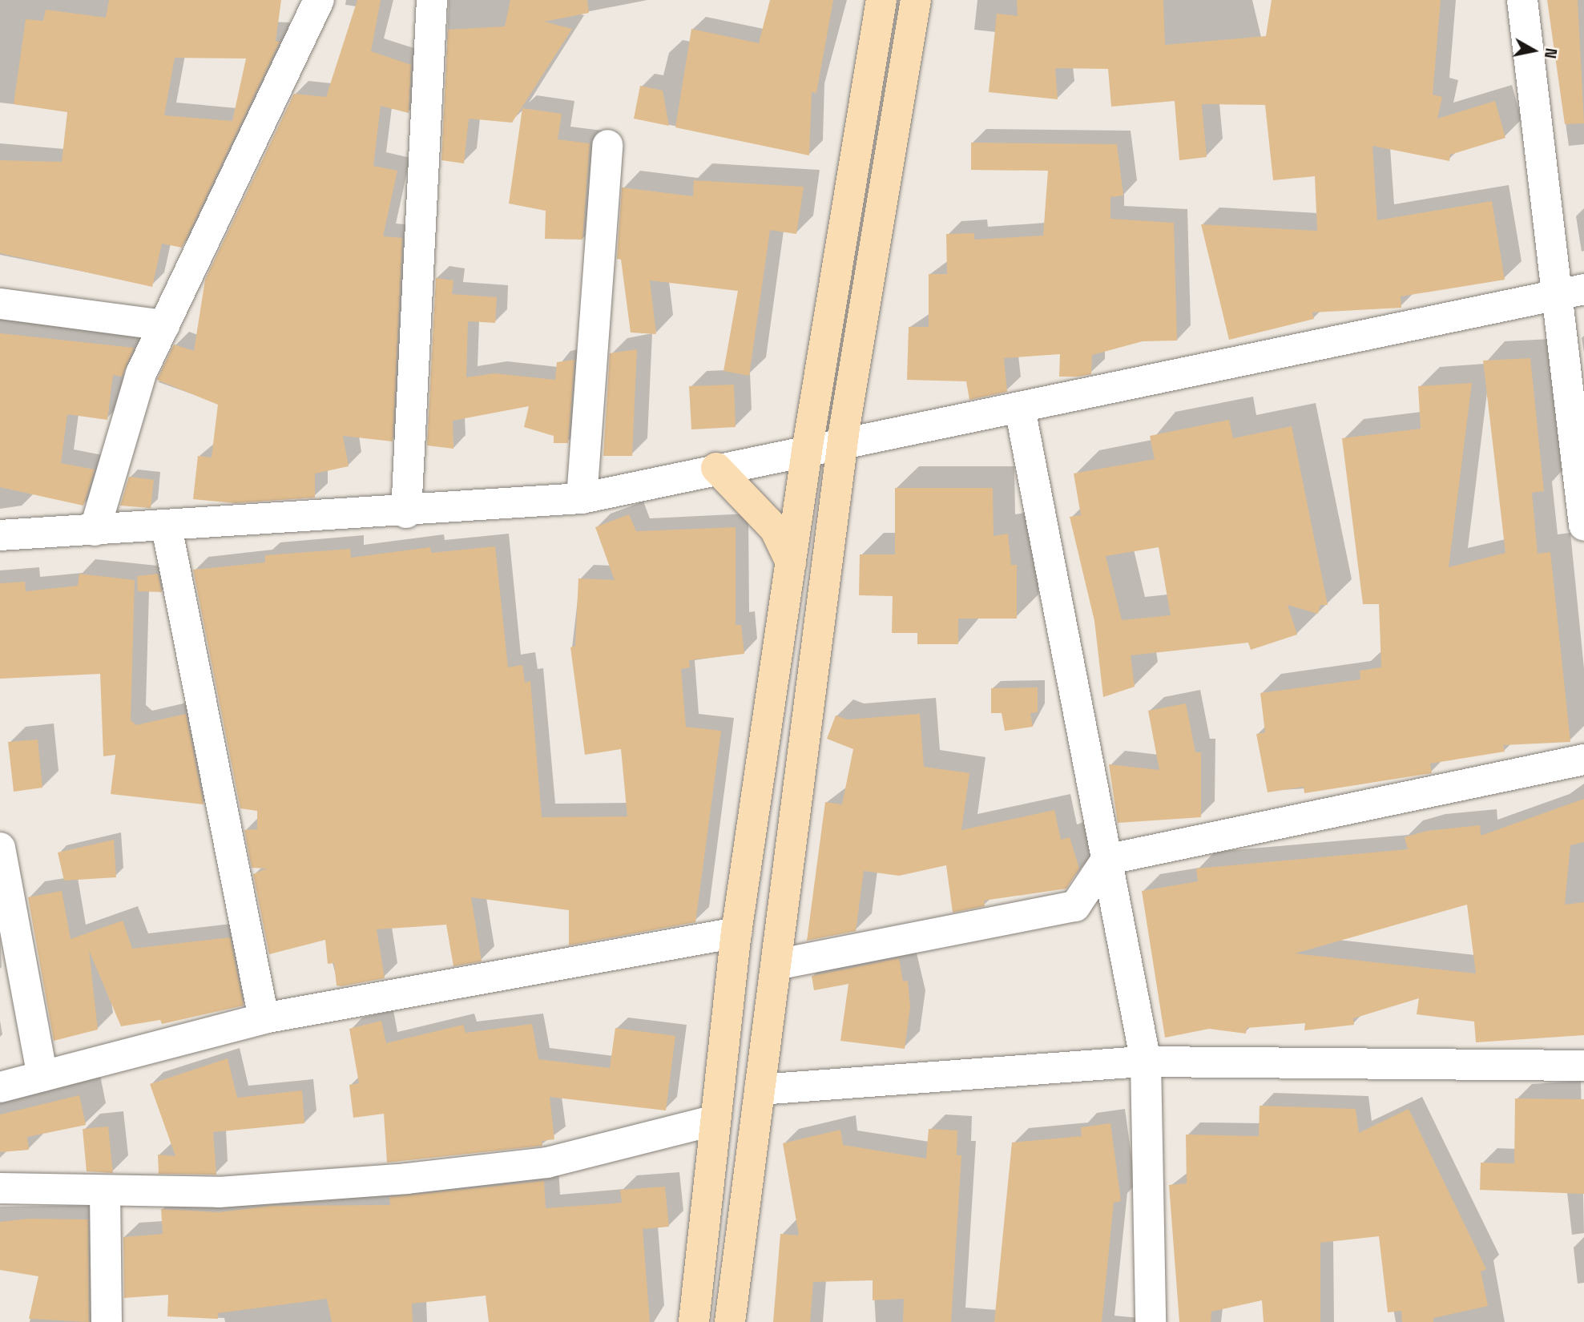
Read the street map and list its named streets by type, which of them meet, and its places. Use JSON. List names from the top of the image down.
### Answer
{
  "north": "right"
}
